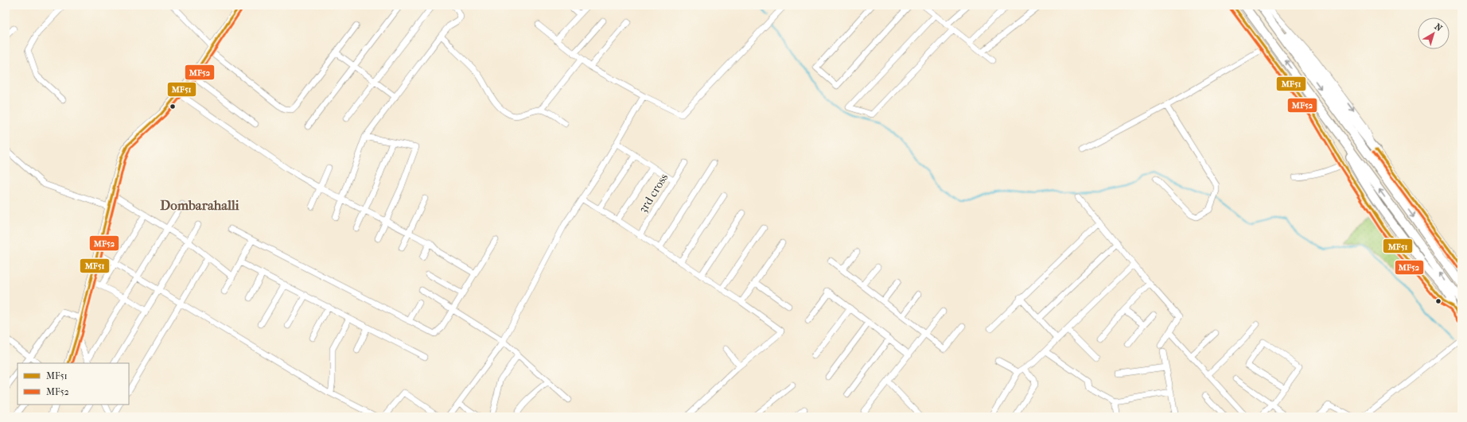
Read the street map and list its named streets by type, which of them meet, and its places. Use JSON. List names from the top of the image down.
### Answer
{
  "streets": {
    "street": ["3rd cross"]
  },
  "districts": ["Dombarahalli"],
  "lines": ["transit line MF51", "transit line MF52"],
  "legend": ["MF51", "MF52"],
  "north": "top right"
}
